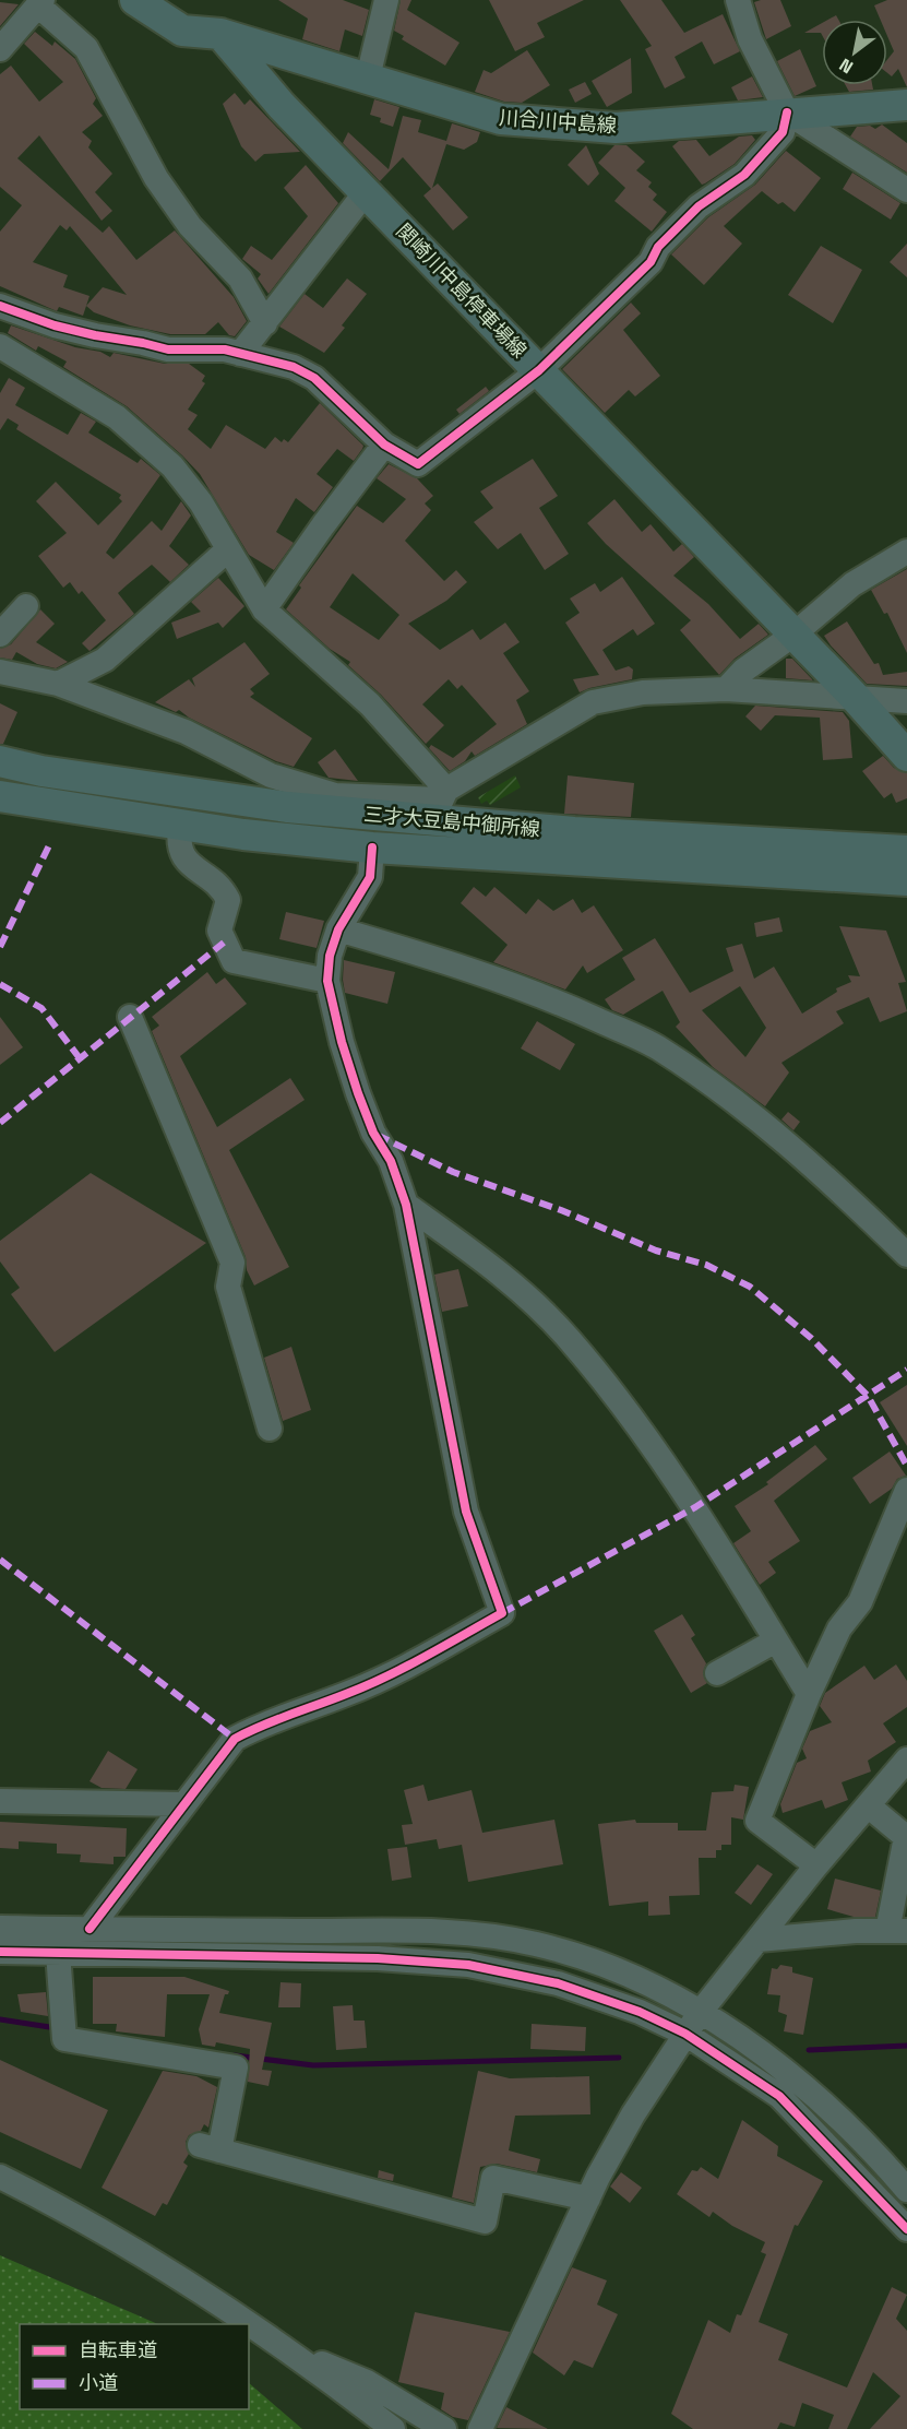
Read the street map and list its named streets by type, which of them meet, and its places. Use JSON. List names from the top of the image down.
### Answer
{
  "streets": {
    "main road": ["川合川中島線", "関崎川中島停車場線", "三才大豆島中御所線"]
  },
  "crossings": [
    ["川合川中島線", "関崎川中島停車場線"]
  ],
  "legend": ["自転車道", "小道"],
  "north": "bottom left"
}
